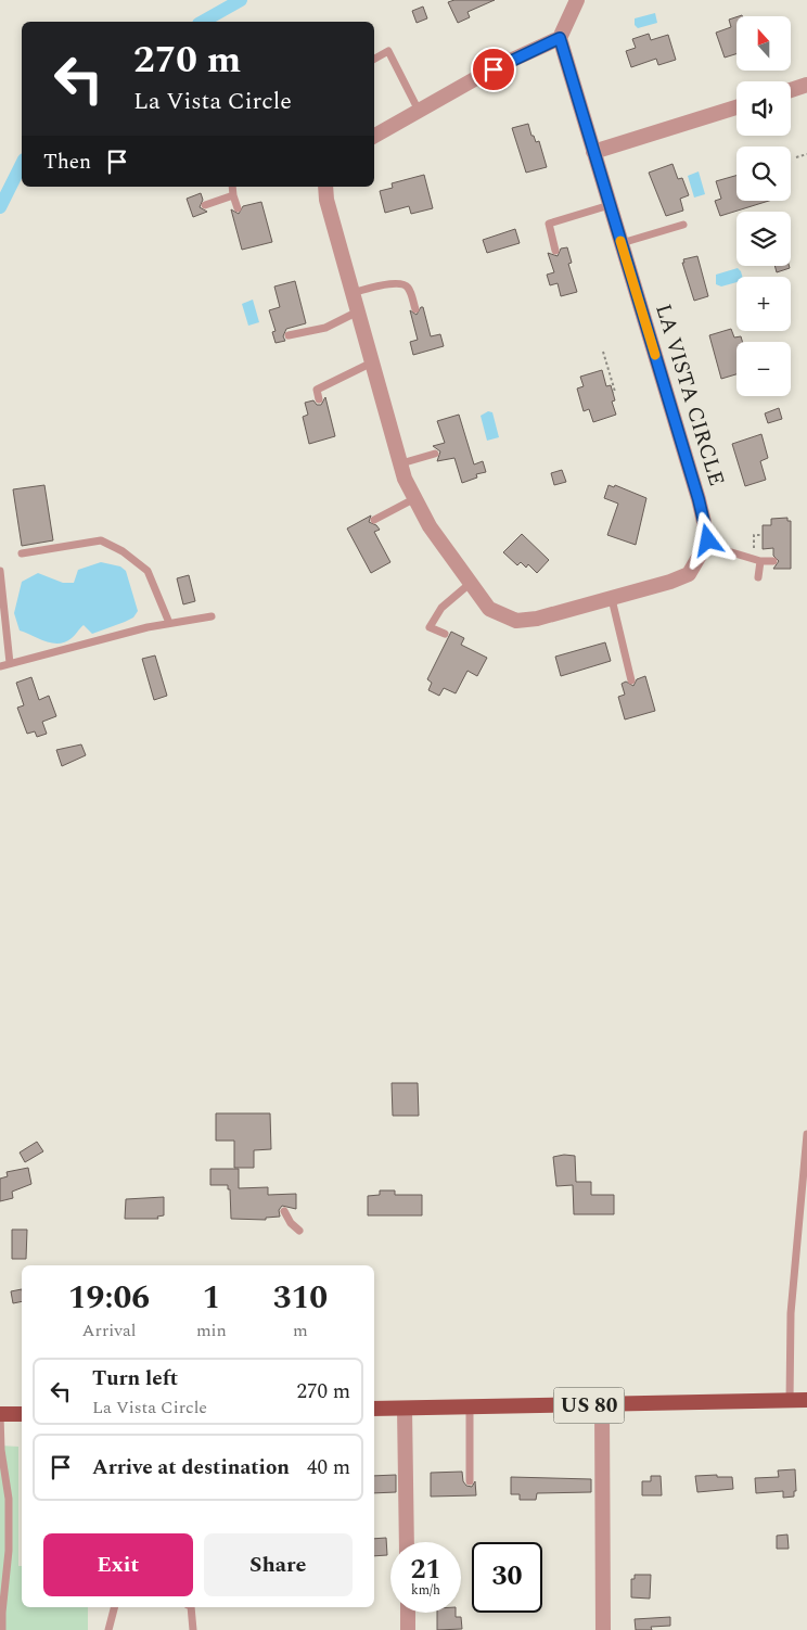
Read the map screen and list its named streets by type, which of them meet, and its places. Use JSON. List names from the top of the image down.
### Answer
{
  "streets": {
    "main road": ["US 80"],
    "street": ["LA VISTA CIRCLE"]
  },
  "north": "top",
  "page": {
    "map_buttons": ["+", "−"],
    "turn": ["270 m", "La Vista Circle"],
    "then": "Then",
    "eta": [
      "19:06",
      "Arrival",
      "1",
      "min",
      "310",
      "m"
    ],
    "list": [
      {
        "name": "Turn left",
        "note": "La Vista Circle",
        "value": "270 m"
      },
      {
        "name": "Arrive at destination",
        "value": "40 m"
      }
    ],
    "buttons": ["Exit", "Share"],
    "speed": "21 km/h",
    "limit": "30"
  }
}
